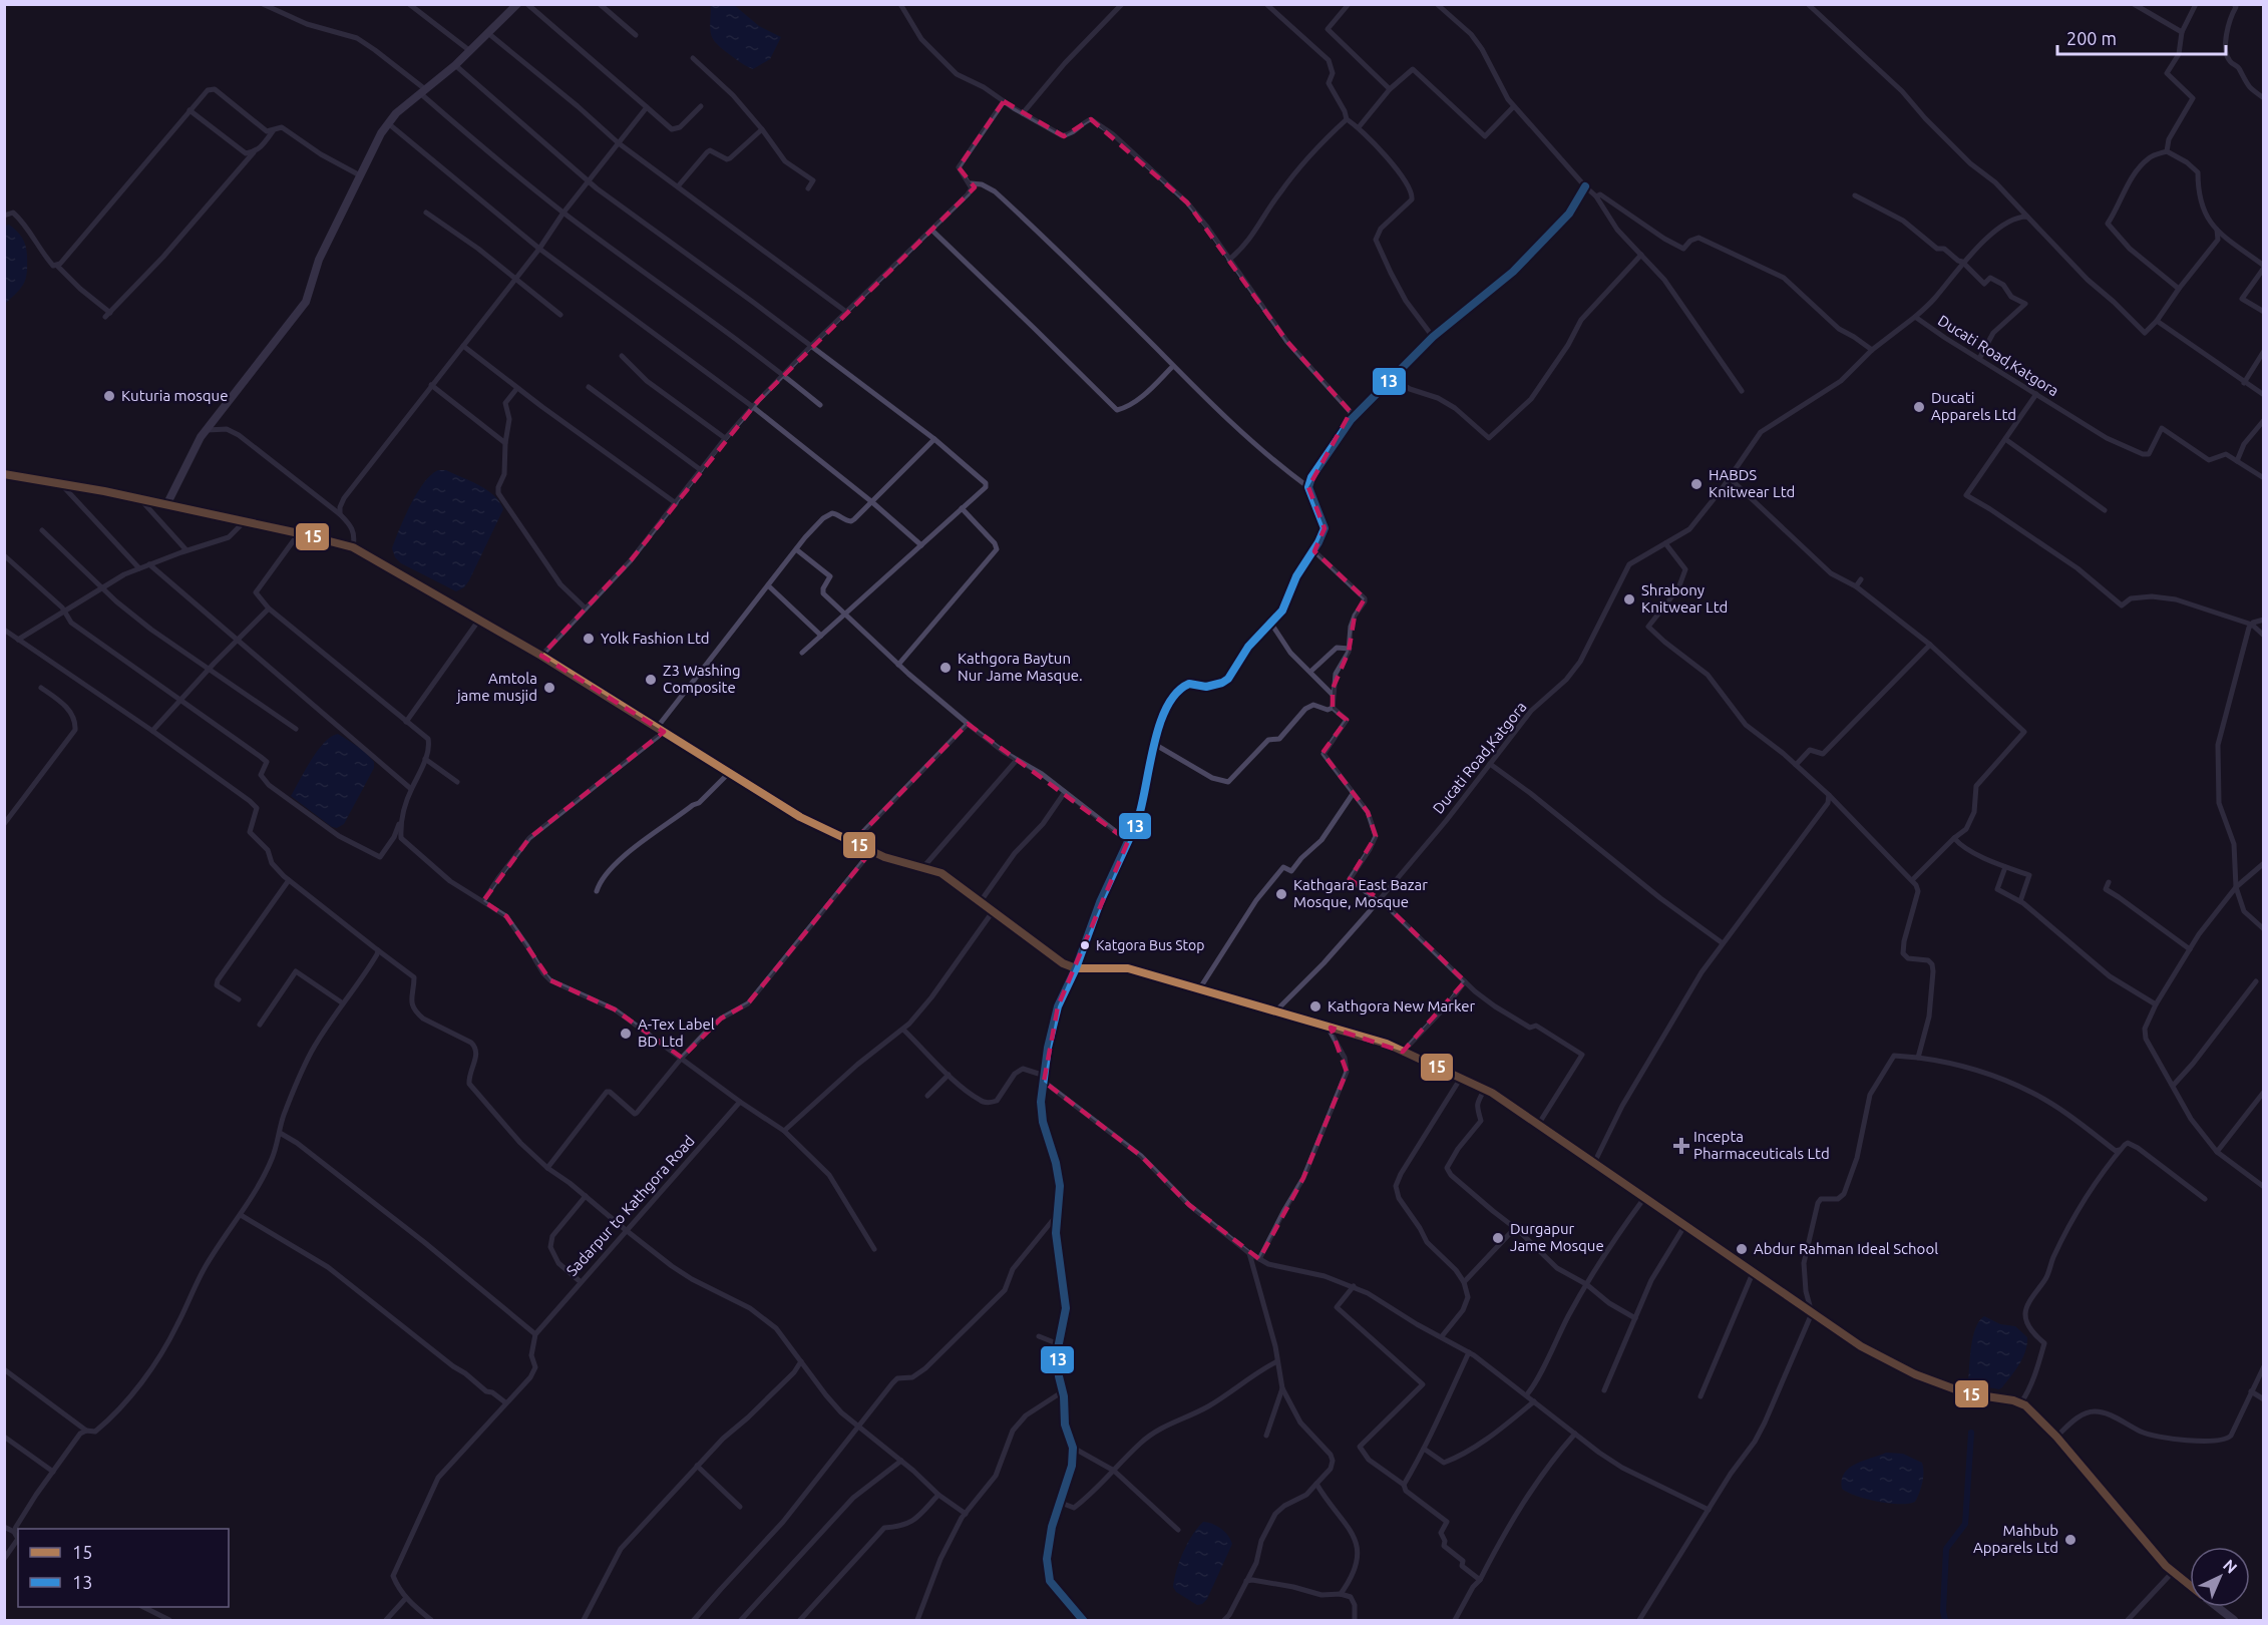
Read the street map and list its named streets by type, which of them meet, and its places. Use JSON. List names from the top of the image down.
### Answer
{
  "streets": {
    "street": ["Ducati Road,Katgora", "Sadarpur to Kathgora Road"]
  },
  "places": {
    "other": [
      "Kuturia mosque",
      "Ducati Apparels Ltd",
      "HABDS Knitwear Ltd",
      "Shrabony Knitwear Ltd",
      "Yolk Fashion Ltd",
      "Kathgora Baytun Nur Jame Masque.",
      "Z3 Washing Composite",
      "Amtola jame musjid",
      "Kathgara East Bazar Mosque, Mosque",
      "Katgora Bus Stop",
      "Kathgora New Marker",
      "A-Tex Label BD Ltd",
      "Durgapur Jame Mosque",
      "Abdur Rahman Ideal School",
      "Mahbub Apparels Ltd"
    ],
    "health": ["Incepta Pharmaceuticals Ltd"]
  },
  "lines": ["transit line 13", "transit line 15"],
  "legend": ["15", "13"],
  "scale_bar": "200 m",
  "north": "top right"
}
